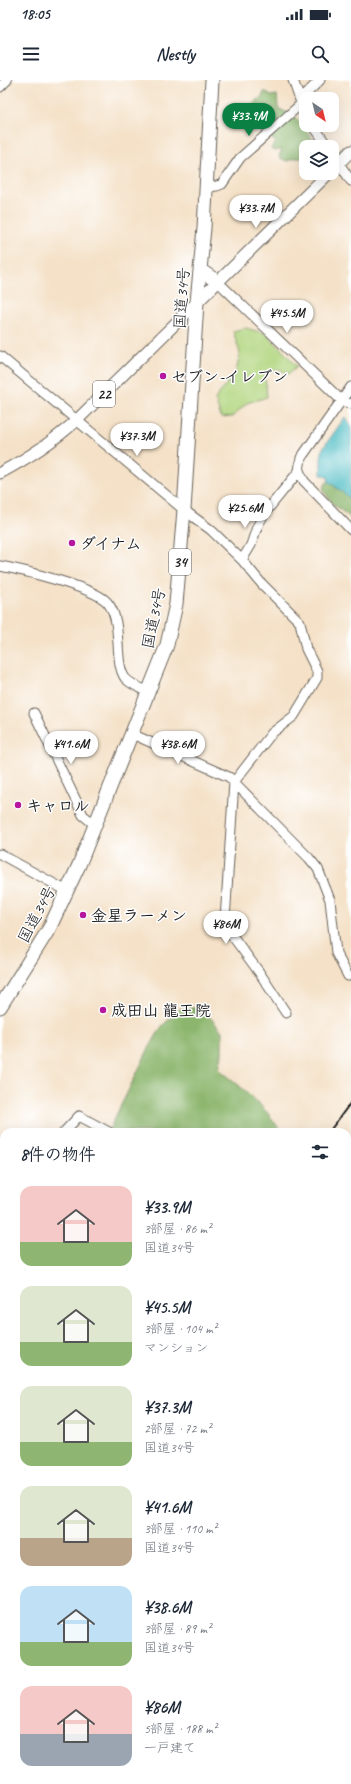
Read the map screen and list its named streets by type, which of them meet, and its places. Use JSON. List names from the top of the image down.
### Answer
{
  "streets": {
    "highway": ["国道34号", "34"],
    "main road": ["22"]
  },
  "crossings": [
    ["国道34号", "22"]
  ],
  "places": [
    "セブン-イレブン",
    "ダイナム",
    "キャロル",
    "金星ラーメン",
    "成田山 龍王院"
  ],
  "north": "bottom right",
  "page": {
    "status": "18:05",
    "header": "Nestly",
    "price": [
      "¥33.9M",
      "¥33.7M",
      "¥45.5M",
      "¥37.3M",
      "¥25.6M",
      "¥41.6M",
      "¥38.6M",
      "¥86M"
    ],
    "heading": "8件の物件",
    "list": [
      {
        "name": "¥33.9M",
        "note": "3部屋 · 86 m² · 国道34号"
      },
      {
        "name": "¥45.5M",
        "note": "3部屋 · 104 m² · マンション"
      },
      {
        "name": "¥37.3M",
        "note": "2部屋 · 72 m² · 国道34号"
      },
      {
        "name": "¥41.6M",
        "note": "3部屋 · 110 m² · 国道34号"
      },
      {
        "name": "¥38.6M",
        "note": "3部屋 · 89 m² · 国道34号"
      },
      {
        "name": "¥86M",
        "note": "5部屋 · 188 m² · 一戸建て"
      }
    ]
  }
}
